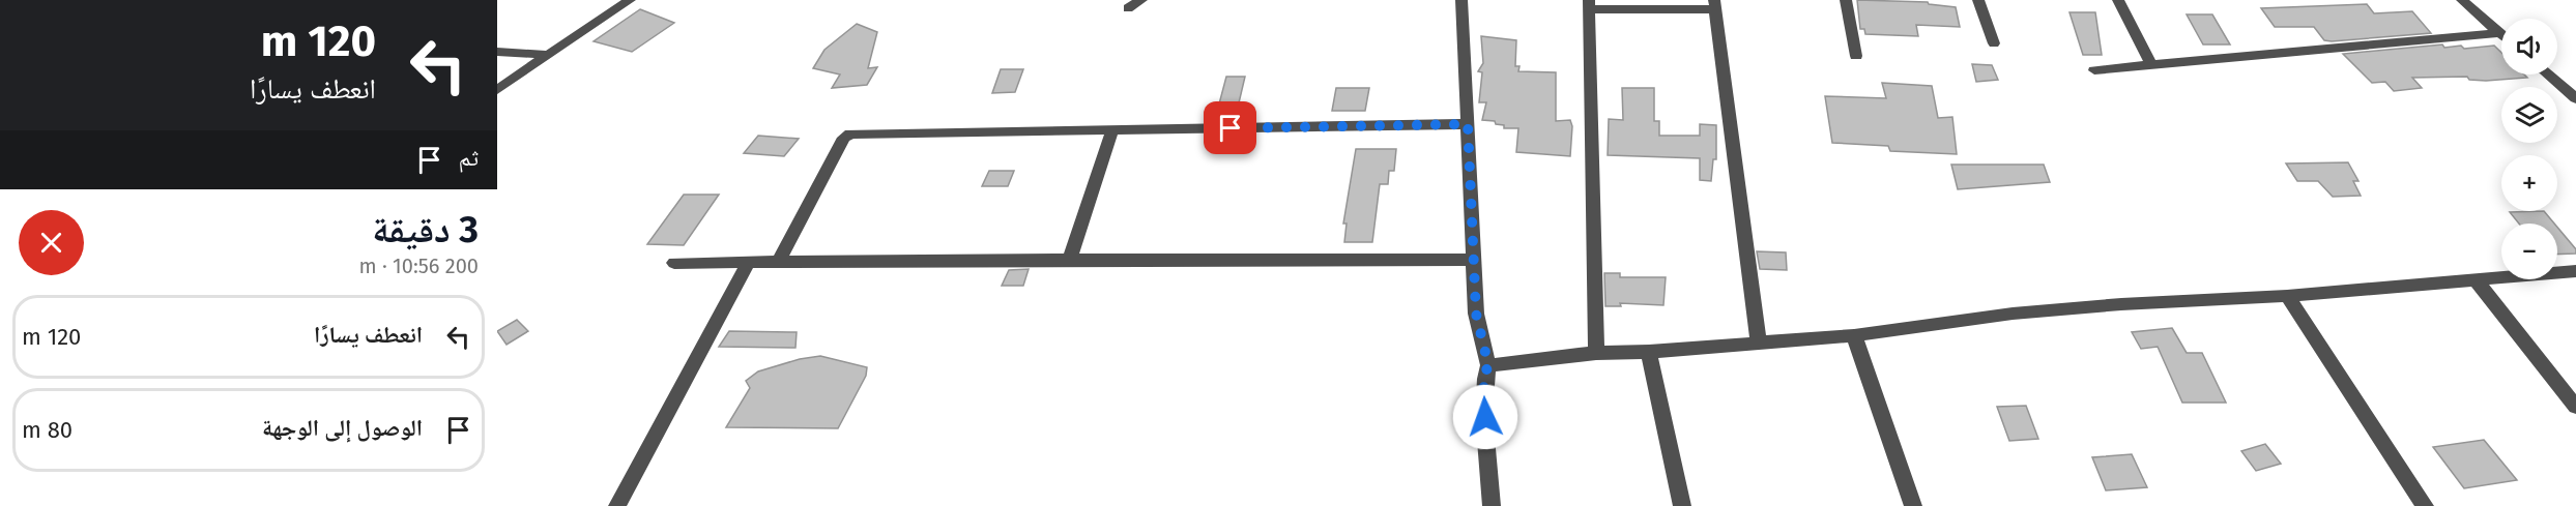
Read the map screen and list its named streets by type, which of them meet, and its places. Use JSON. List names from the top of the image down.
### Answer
{
  "page": {
    "turn": ["120 m", "انعطف يسارًا"],
    "map_buttons": ["+", "−"],
    "then": "ثم",
    "heading": ["3 دقيقة", "200 m · 10:56"],
    "list": [
      {
        "name": "انعطف يسارًا",
        "value": "120 m"
      },
      {
        "name": "الوصول إلى الوجهة",
        "value": "80 m"
      }
    ]
  }
}
